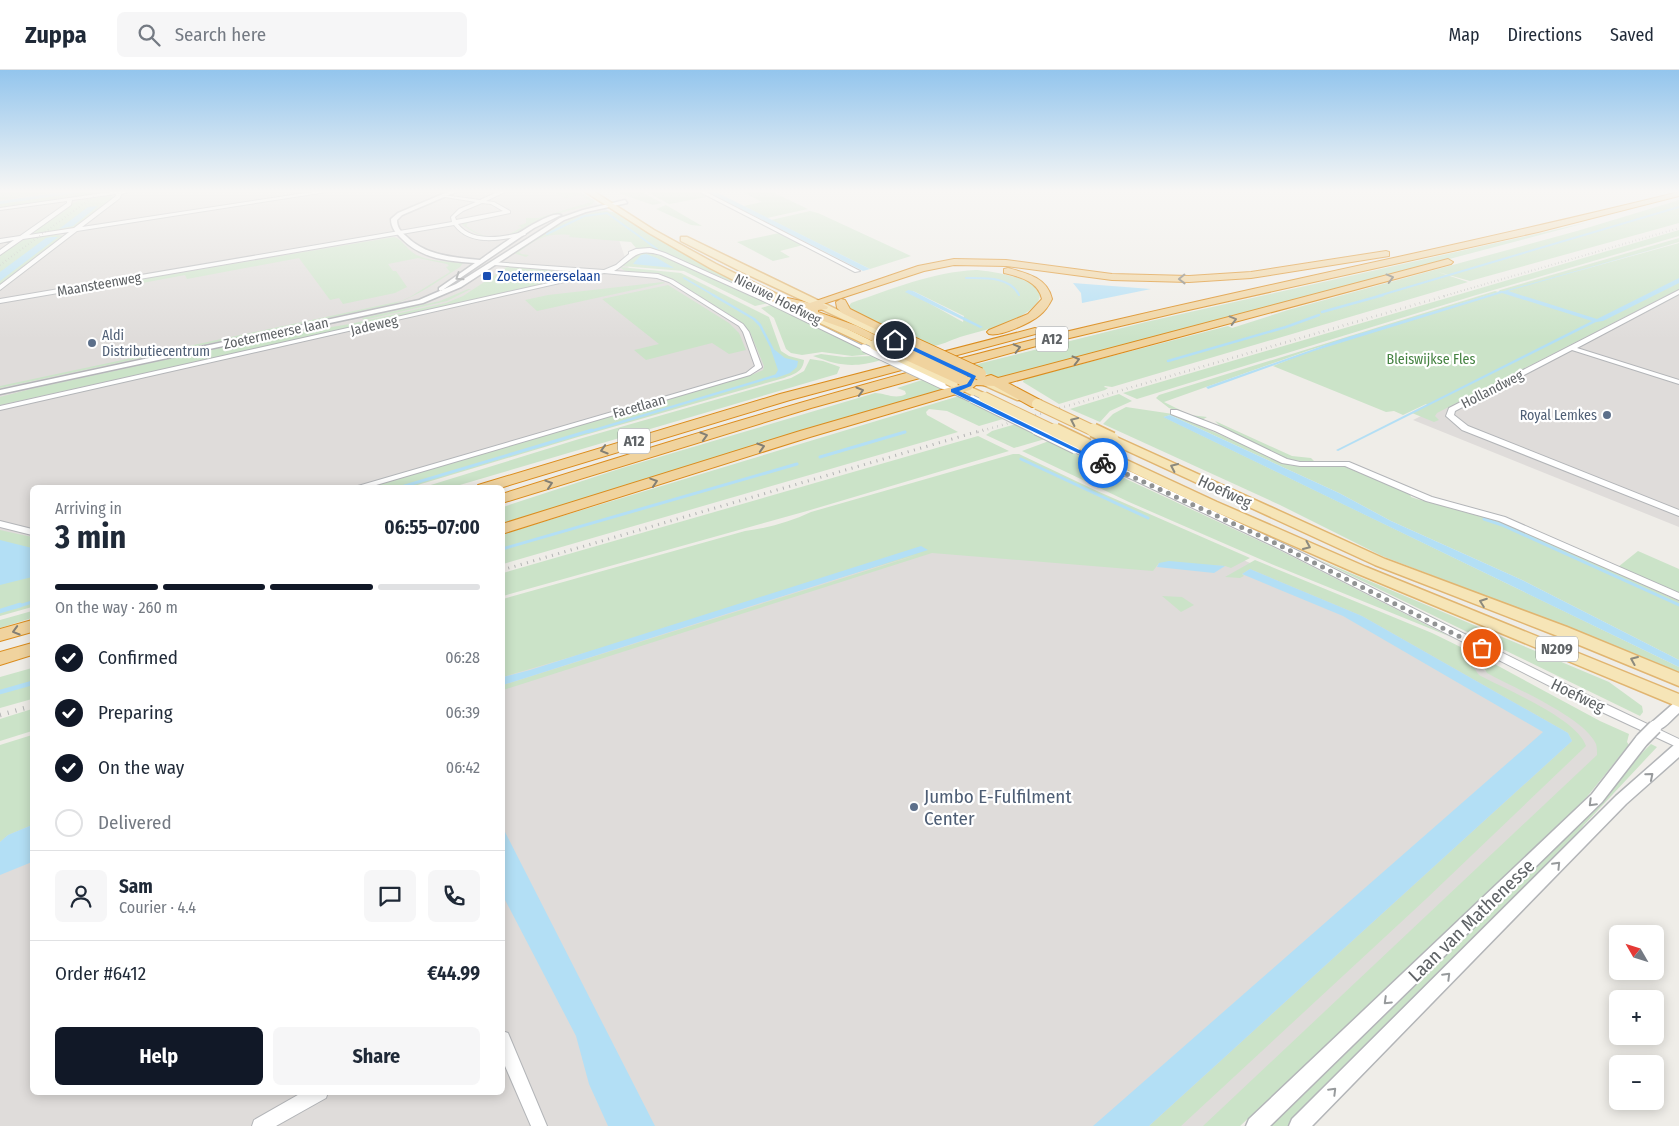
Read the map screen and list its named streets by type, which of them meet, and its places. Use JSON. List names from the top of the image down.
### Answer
{
  "streets": {
    "highway": ["A12", "N209"],
    "main road": ["Nieuwe Hoefweg", "Hoefweg"],
    "street": [
      "Maansteenweg",
      "Jadeweg",
      "Zoetermeerse laan",
      "Hollandweg",
      "Facetlaan",
      "Laan van Mathenesse"
    ]
  },
  "crossings": [
    ["Nieuwe Hoefweg", "Jadeweg"],
    ["Nieuwe Hoefweg", "Hoefweg"],
    ["Nieuwe Hoefweg", "N209"],
    ["Jadeweg", "Facetlaan"],
    ["Zoetermeerse laan", "Facetlaan"],
    ["A12", "Hoefweg"],
    ["A12", "N209"],
    ["Hoefweg", "N209"],
    ["Hoefweg", "Laan van Mathenesse"]
  ],
  "parks": ["Bleiswijkse Fles"],
  "places": {
    "transit": ["Zoetermeerselaan"],
    "other": ["Aldi Distributiecentrum", "Royal Lemkes", "Jumbo E-Fulfilment Center"]
  },
  "north": "top left",
  "page": {
    "header": "Zuppa",
    "search": "Search here",
    "nav": ["Map", "Directions", "Saved"],
    "heading": ["3 min", "Arriving in", "06:55–07:00"],
    "panel": [
      "Sam",
      "Courier · 4.4",
      "Order #6412",
      "€44.99"
    ],
    "bar": "On the way · 260 m",
    "list": [
      ["Confirmed", "06:28"],
      ["Preparing", "06:39"],
      ["On the way", "06:42"],
      "Delivered"
    ],
    "map_buttons": ["+", "−"],
    "buttons": ["Help", "Share"]
  }
}
